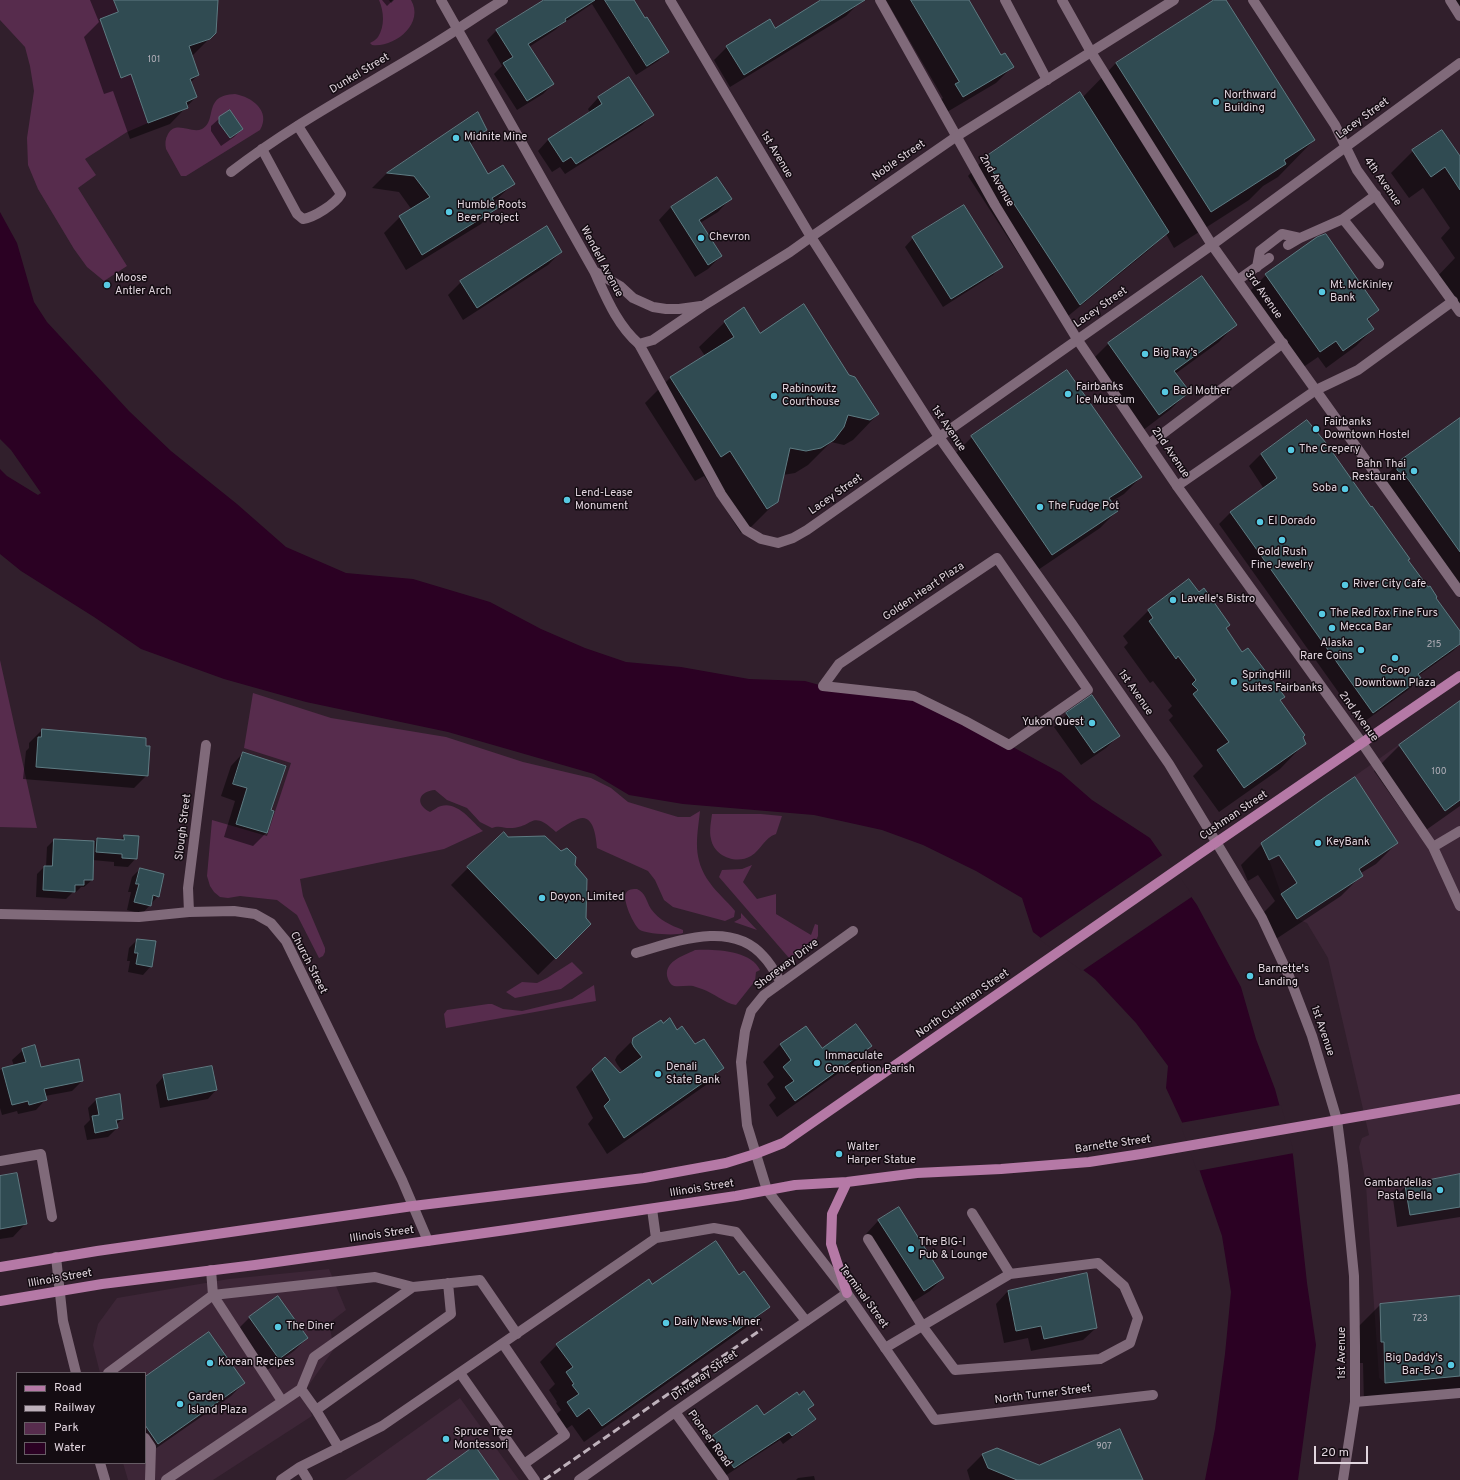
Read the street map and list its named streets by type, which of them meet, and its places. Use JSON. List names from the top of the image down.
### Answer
{
  "streets": {
    "main road": [
      "Cushman Street",
      "North Cushman Street",
      "Barnette Street",
      "Illinois Street"
    ],
    "street": [
      "Dunkel Street",
      "Lacey Street",
      "1st Avenue",
      "Noble Street",
      "2nd Avenue",
      "4th Avenue",
      "Wendell Avenue",
      "3rd Avenue",
      "Golden Heart Plaza",
      "Slough Street",
      "Church Street",
      "Shoreway Drive",
      "Terminal Street",
      "Driveway Street",
      "North Turner Street",
      "Pioneer Road"
    ]
  },
  "crossings": [
    ["Dunkel Street", "Wendell Avenue"],
    ["Lacey Street", "1st Avenue"],
    ["Lacey Street", "2nd Avenue"],
    ["Lacey Street", "4th Avenue"],
    ["Lacey Street", "Wendell Avenue"],
    ["Lacey Street", "3rd Avenue"],
    ["1st Avenue", "Noble Street"],
    ["1st Avenue", "Cushman Street"],
    ["1st Avenue", "Barnette Street"],
    ["Noble Street", "2nd Avenue"],
    ["Noble Street", "Wendell Avenue"],
    ["Noble Street", "3rd Avenue"],
    ["2nd Avenue", "Cushman Street"],
    ["Cushman Street", "North Cushman Street"],
    ["Slough Street", "Church Street"],
    ["Church Street", "Illinois Street"],
    ["Shoreway Drive", "North Cushman Street"],
    ["Shoreway Drive", "Barnette Street"],
    ["Shoreway Drive", "Illinois Street"],
    ["Shoreway Drive", "Terminal Street"],
    ["North Cushman Street", "Illinois Street"],
    ["Barnette Street", "Illinois Street"],
    ["Barnette Street", "Terminal Street"],
    ["Illinois Street", "Terminal Street"],
    ["Terminal Street", "Driveway Street"],
    ["Terminal Street", "North Turner Street"],
    ["Driveway Street", "Pioneer Road"]
  ],
  "places": [
    "Northward Building",
    "Midnite Mine",
    "Humble Roots Beer Project",
    "Chevron",
    "Moose Antler Arch",
    "Mt. McKinley Bank",
    "Big Ray’s",
    "Bad Mother",
    "Fairbanks Ice Museum",
    "Rabinowitz Courthouse",
    "Fairbanks Downtown Hostel",
    "The Crepery",
    "Bahn Thai Restaurant",
    "Soba",
    "Lend-Lease Monument",
    "The Fudge Pot",
    "El Dorado",
    "Gold Rush Fine Jewelry",
    "River City Cafe",
    "Lavelle's Bistro",
    "The Red Fox Fine Furs",
    "Mecca Bar",
    "Alaska Rare Coins",
    "Co-op Downtown Plaza",
    "SpringHill Suites Fairbanks",
    "Yukon Quest",
    "KeyBank",
    "Doyon, Limited",
    "Barnette's Landing",
    "Immaculate Conception Parish",
    "Denali State Bank",
    "Walter Harper Statue",
    "Gambardellas Pasta Bella",
    "The BIG-I Pub & Lounge",
    "Daily News-Miner",
    "The Diner",
    "Korean Recipes",
    "Big Daddy's Bar-B-Q",
    "Garden Island Plaza",
    "Spruce Tree Montessori"
  ],
  "house_numbers": [
    "101",
    "215",
    "100",
    "723",
    "907"
  ],
  "legend": [
    "Road",
    "Railway",
    "Park",
    "Water"
  ],
  "scale_bar": "20 m"
}
